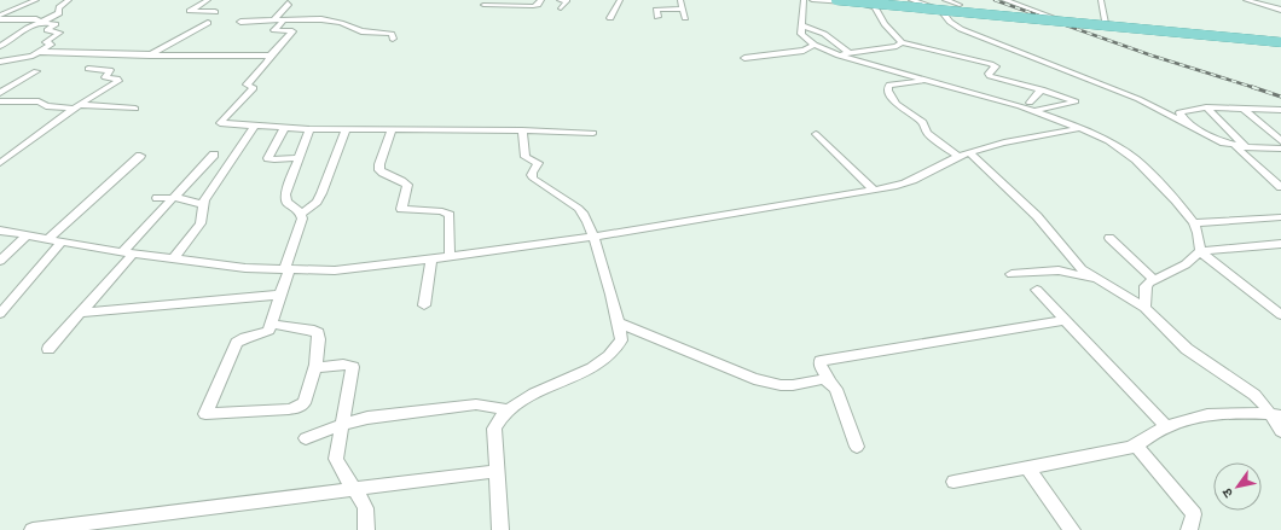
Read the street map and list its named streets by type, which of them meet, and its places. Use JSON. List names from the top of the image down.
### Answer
{
  "north": "bottom left"
}
